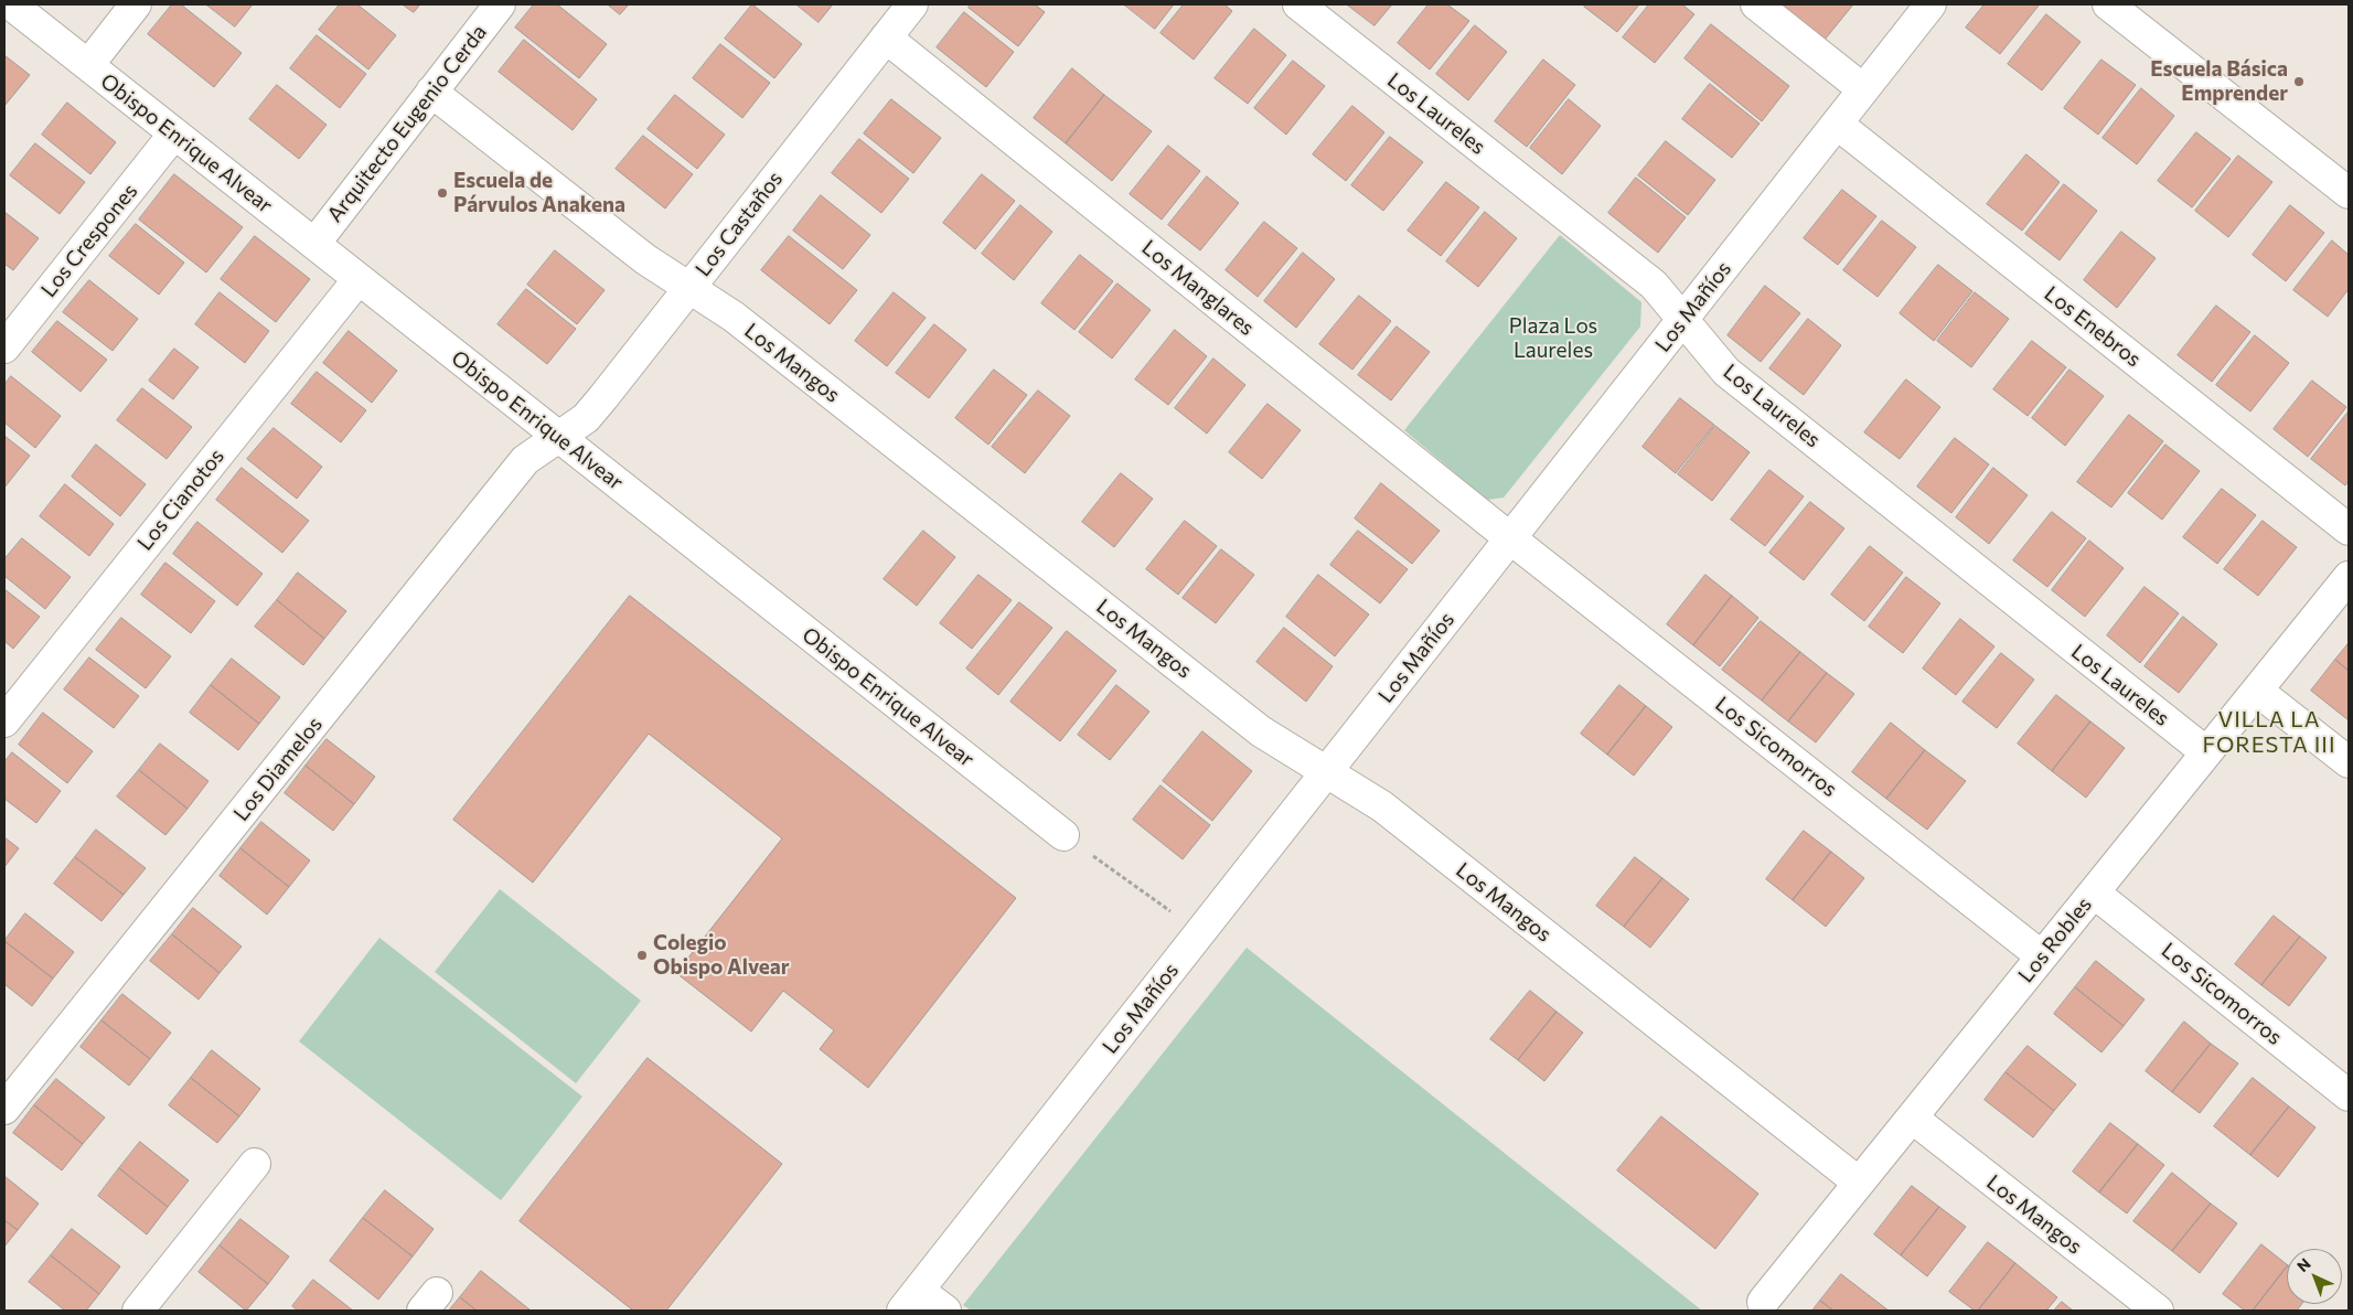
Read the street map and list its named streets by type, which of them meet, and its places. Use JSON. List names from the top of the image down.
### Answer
{
  "streets": {
    "street": [
      "Los Laureles",
      "Arquitecto Eugenio Cerda",
      "Obispo Enrique Alvear",
      "Los Castaños",
      "Los Crespones",
      "Los Manglares",
      "Los Mañíos",
      "Los Enebros",
      "Los Mangos",
      "Los Cianotos",
      "Los Sicomorros",
      "Los Diamelos",
      "Los Robles"
    ]
  },
  "crossings": [
    ["Los Laureles", "Los Mañíos"],
    ["Los Laureles", "Los Robles"],
    ["Arquitecto Eugenio Cerda", "Obispo Enrique Alvear"],
    ["Arquitecto Eugenio Cerda", "Los Mangos"],
    ["Obispo Enrique Alvear", "Los Castaños"],
    ["Obispo Enrique Alvear", "Los Crespones"],
    ["Obispo Enrique Alvear", "Los Cianotos"],
    ["Obispo Enrique Alvear", "Los Diamelos"],
    ["Los Castaños", "Los Manglares"],
    ["Los Castaños", "Los Mangos"],
    ["Los Castaños", "Los Diamelos"],
    ["Los Manglares", "Los Mañíos"],
    ["Los Manglares", "Los Sicomorros"],
    ["Los Mañíos", "Los Enebros"],
    ["Los Mañíos", "Los Mangos"],
    ["Los Mañíos", "Los Sicomorros"],
    ["Los Mangos", "Los Robles"],
    ["Los Sicomorros", "Los Robles"]
  ],
  "districts": ["VILLA LA FORESTA III"],
  "parks": ["Plaza Los Laureles"],
  "places": ["Escuela Básica Emprender", "Escuela de Párvulos Anakena", "Colegio Obispo Alvear"],
  "north": "top left"
}
